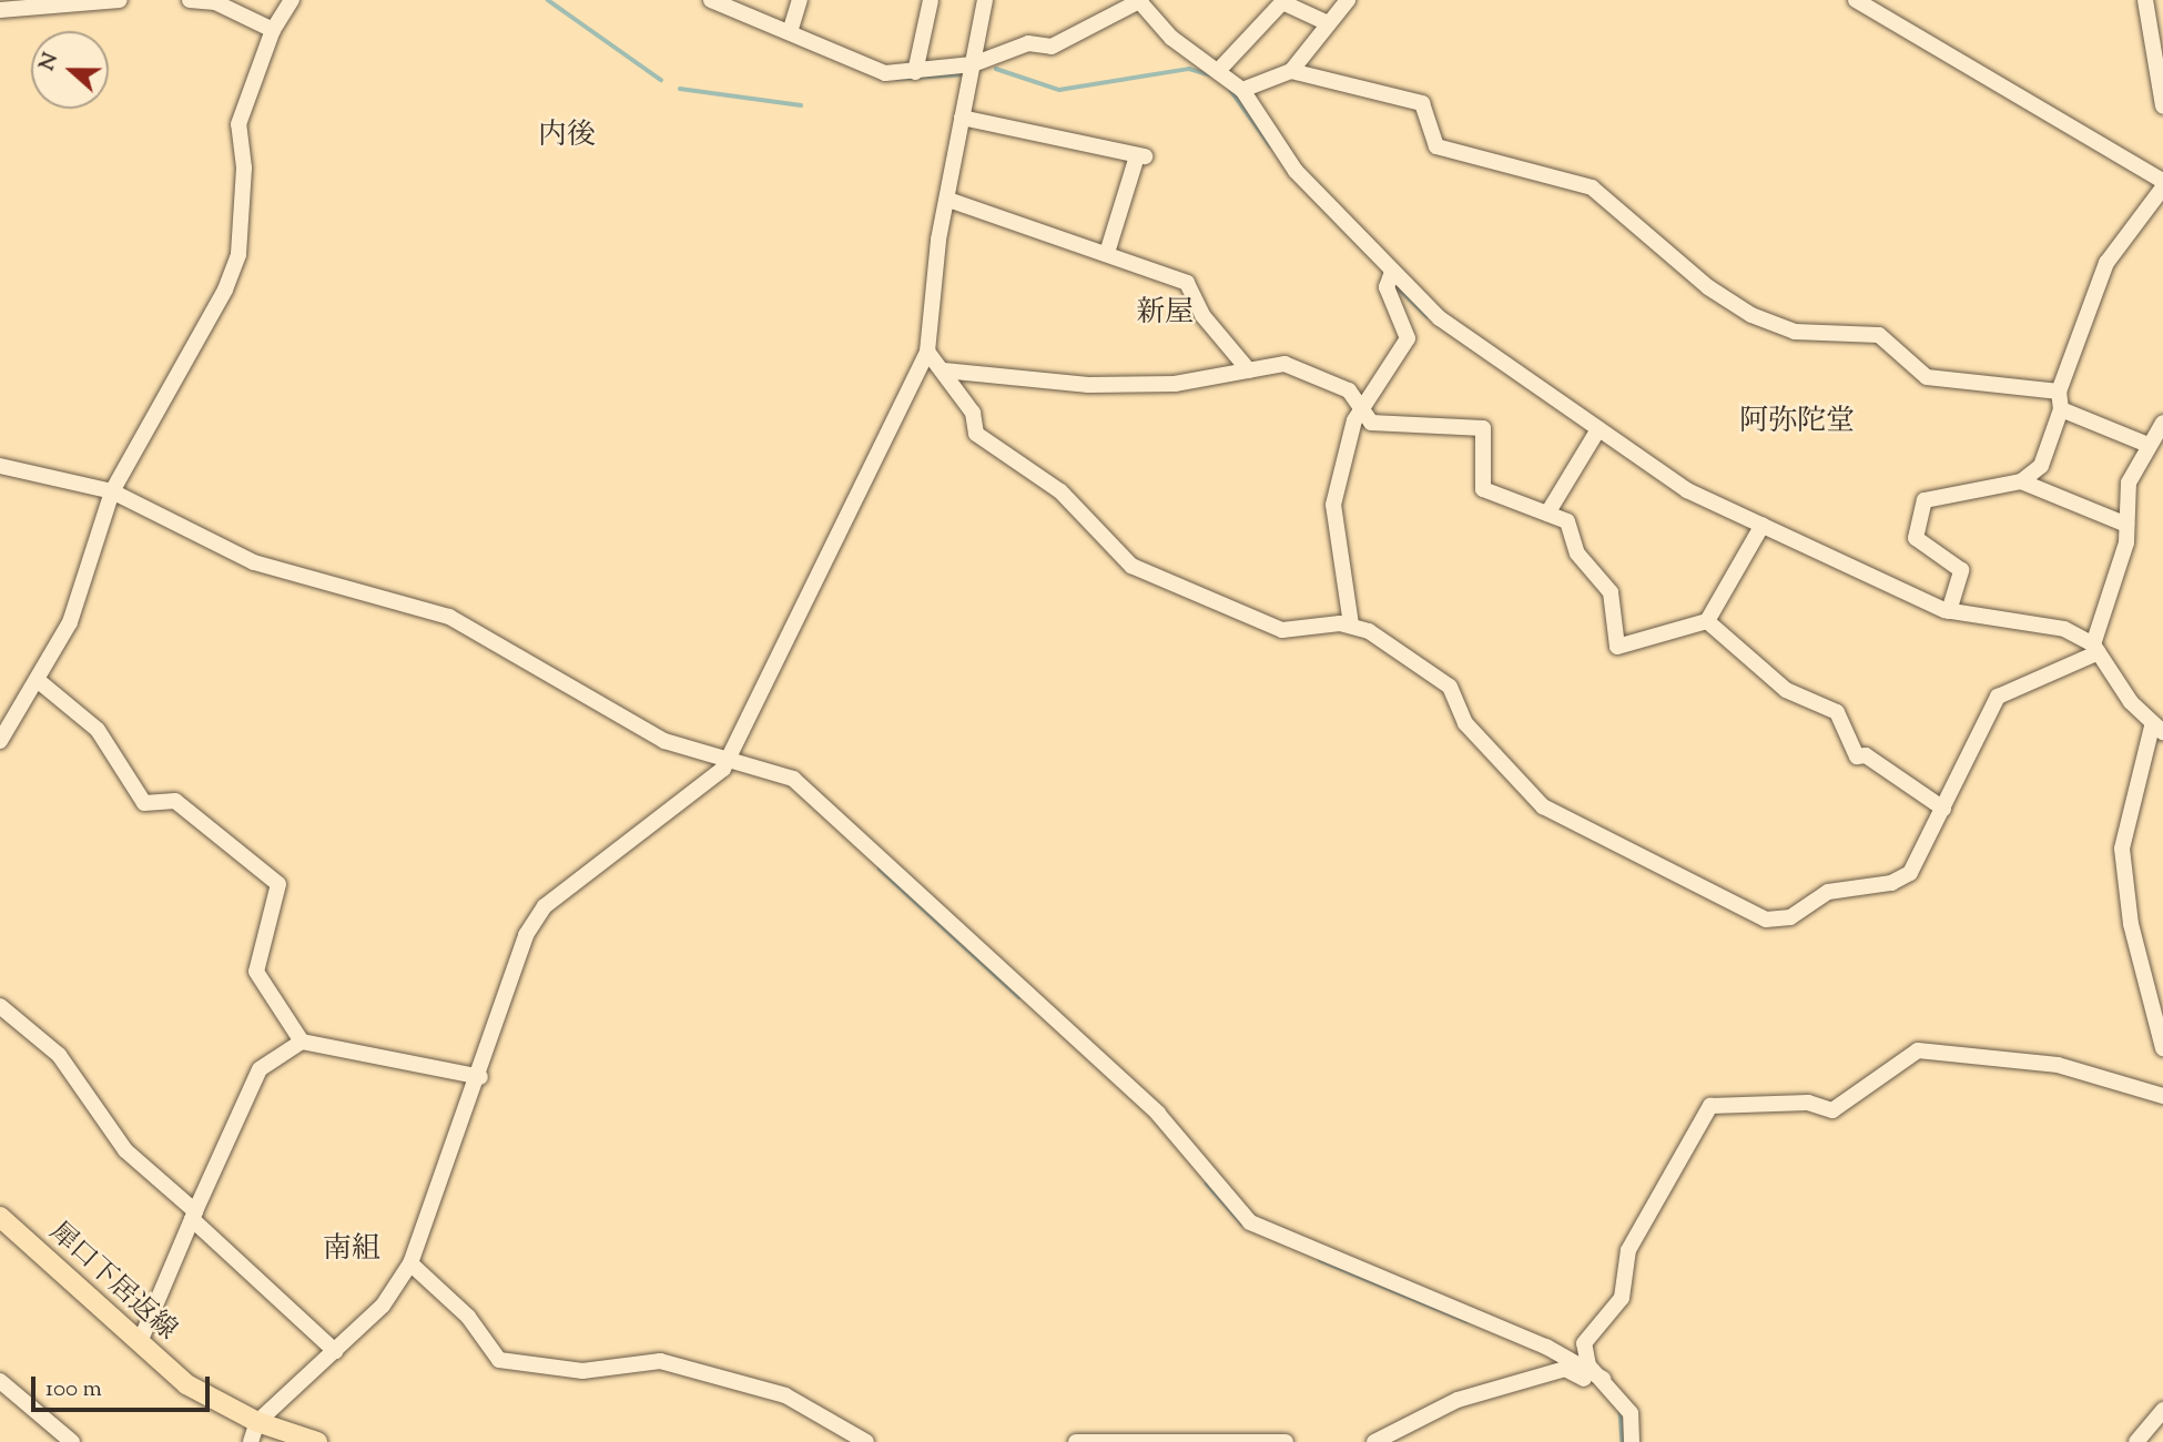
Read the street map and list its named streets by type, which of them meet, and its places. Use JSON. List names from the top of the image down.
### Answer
{
  "streets": {
    "main road": ["犀口下居返線"]
  },
  "districts": [
    "内後",
    "新屋",
    "阿弥陀堂",
    "南組"
  ],
  "scale_bar": "100 m",
  "north": "left"
}
